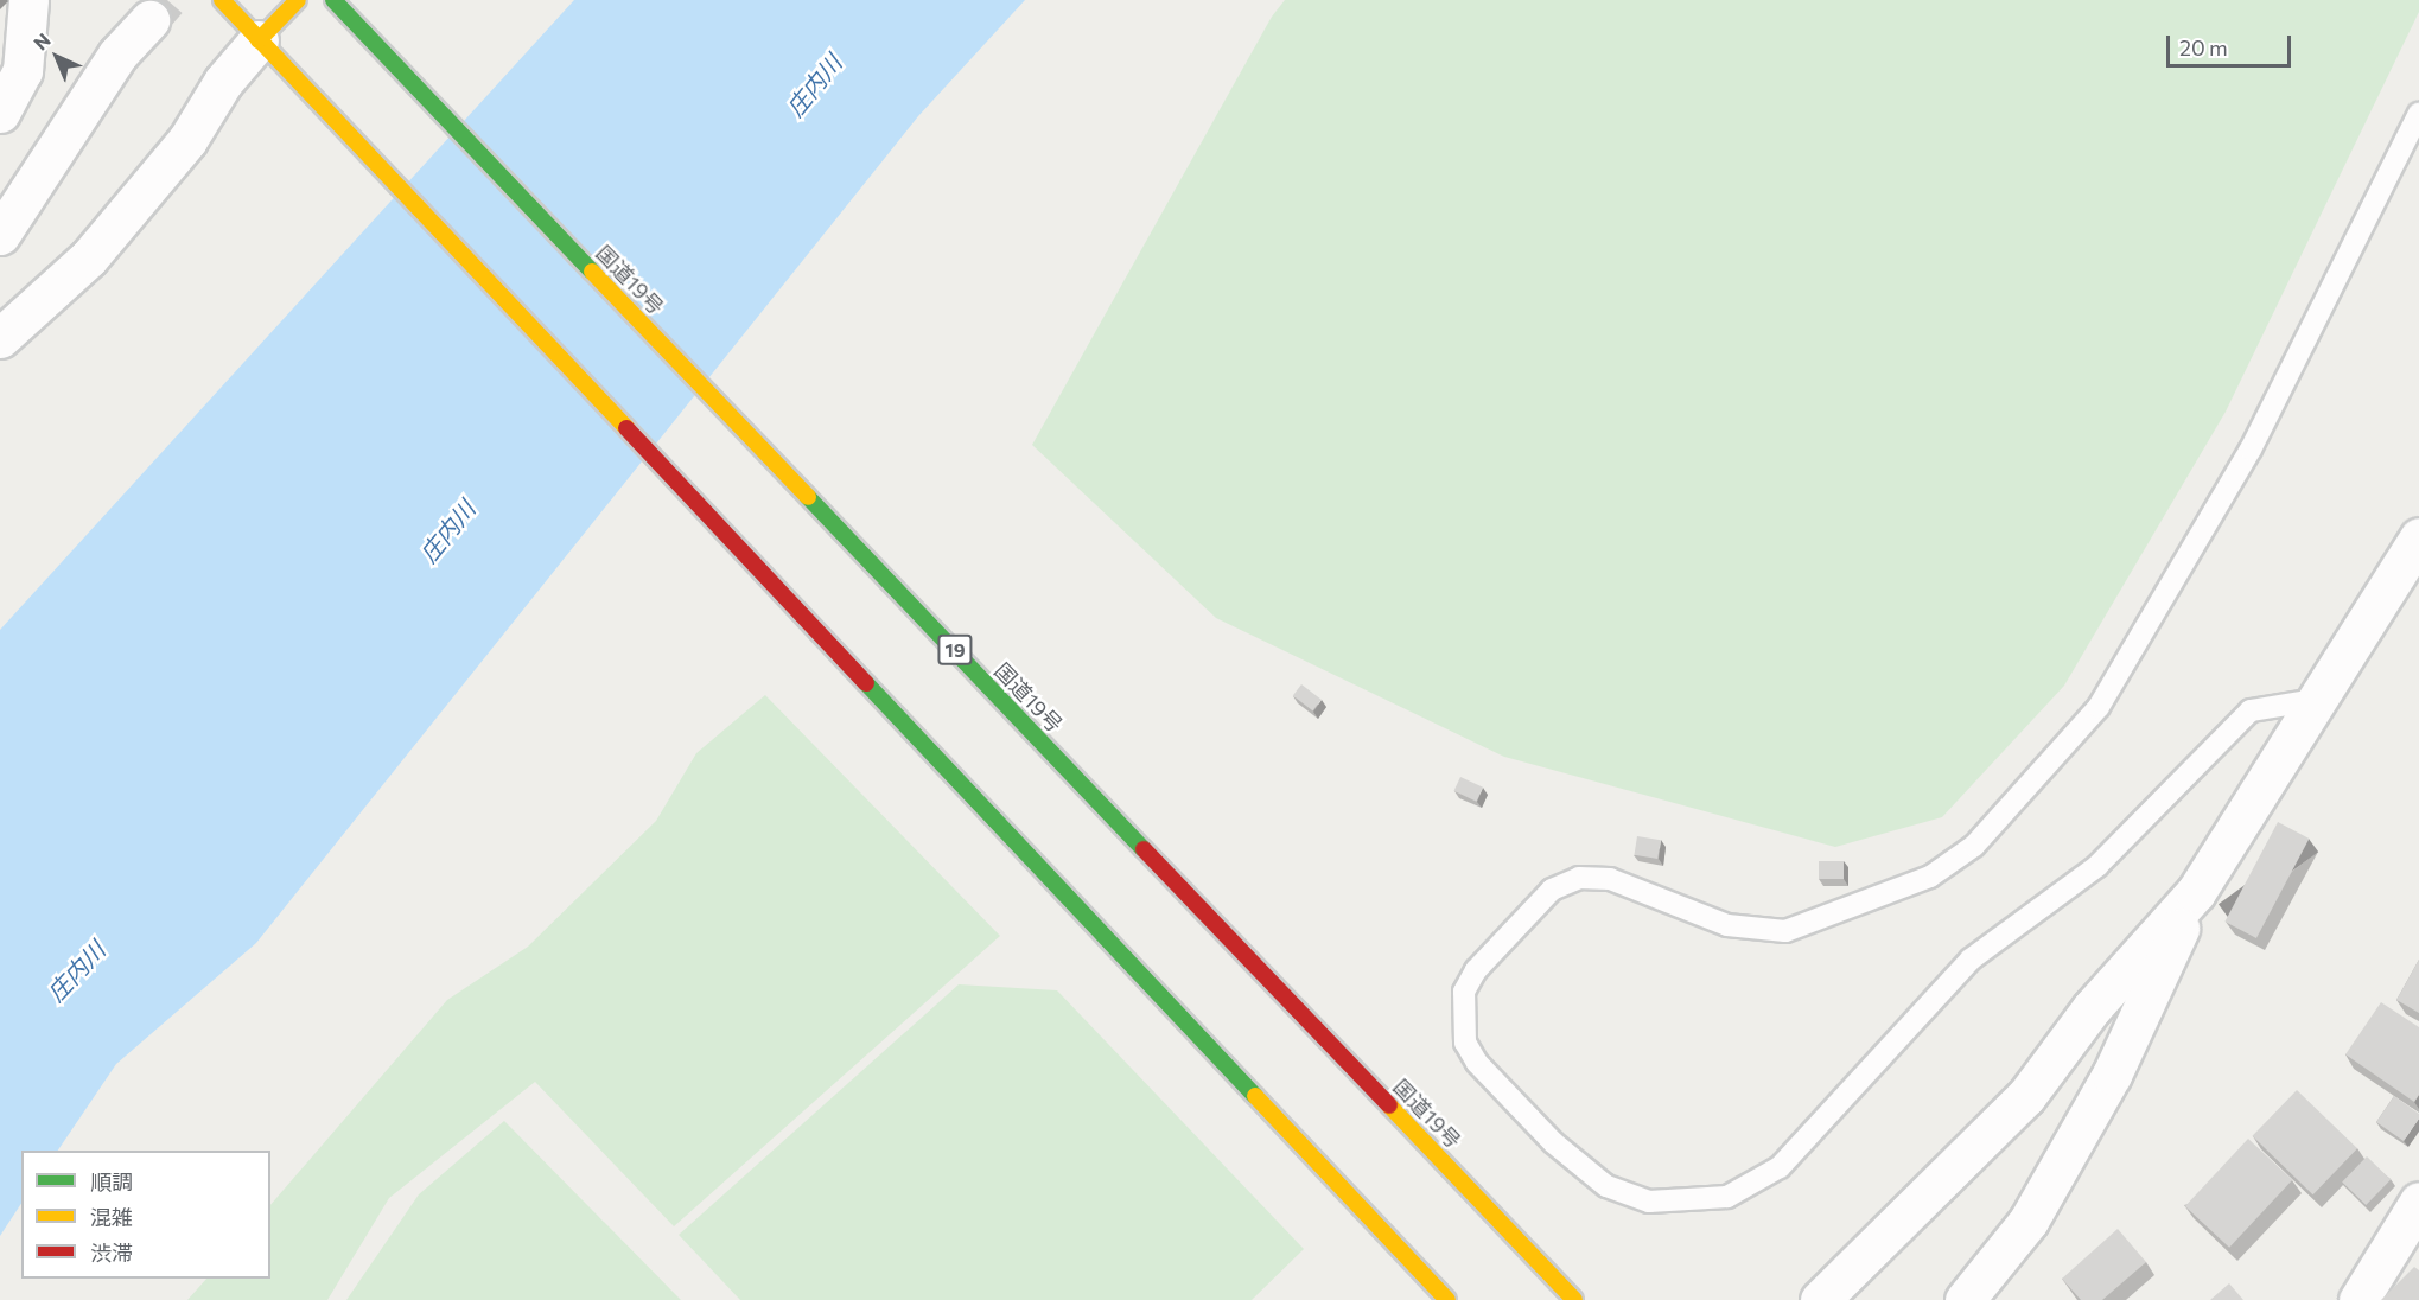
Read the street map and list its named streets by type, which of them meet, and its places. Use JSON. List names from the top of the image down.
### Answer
{
  "streets": {
    "main road": ["国道19号", "19"]
  },
  "water": ["庄内川"],
  "legend": ["順調", "混雑", "渋滞"],
  "scale_bar": "20 m",
  "north": "top left"
}
